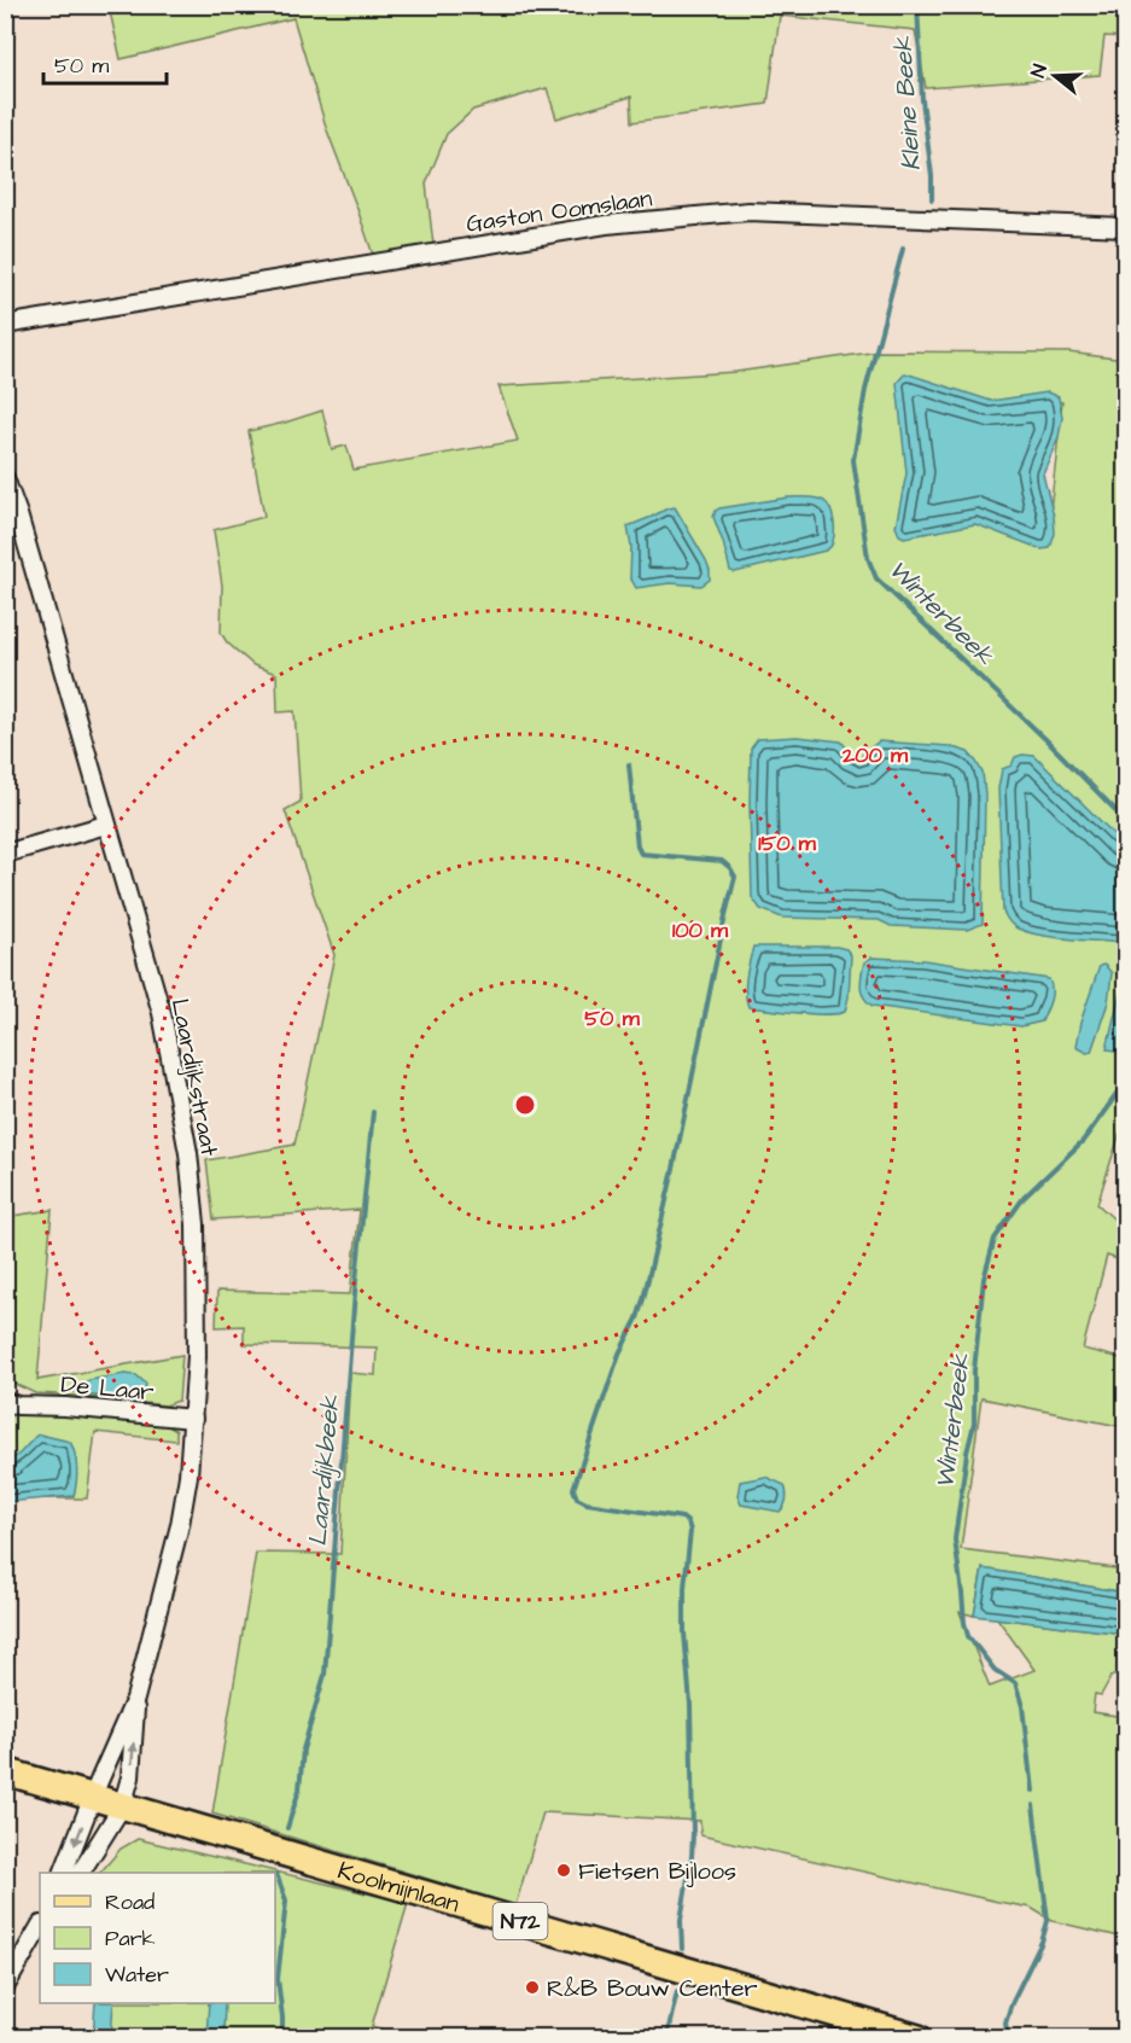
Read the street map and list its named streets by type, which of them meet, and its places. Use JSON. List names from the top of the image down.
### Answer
{
  "streets": {
    "main road": ["Koolmijnlaan", "N72"],
    "street": ["Gaston Oomslaan", "Laardijkstraat", "De Laar"]
  },
  "crossings": [
    ["Laardijkstraat", "De Laar"],
    ["Laardijkstraat", "Koolmijnlaan"]
  ],
  "water": ["Kleine Beek", "Winterbeek", "Laardijkbeek"],
  "places": ["Fietsen Bijloos", "R&B Bouw Center"],
  "legend": ["Road", "Park", "Water"],
  "scale_bar": "50 m",
  "north": "left",
  "rings": [
    "200 m",
    "150 m",
    "100 m",
    "50 m"
  ]
}
